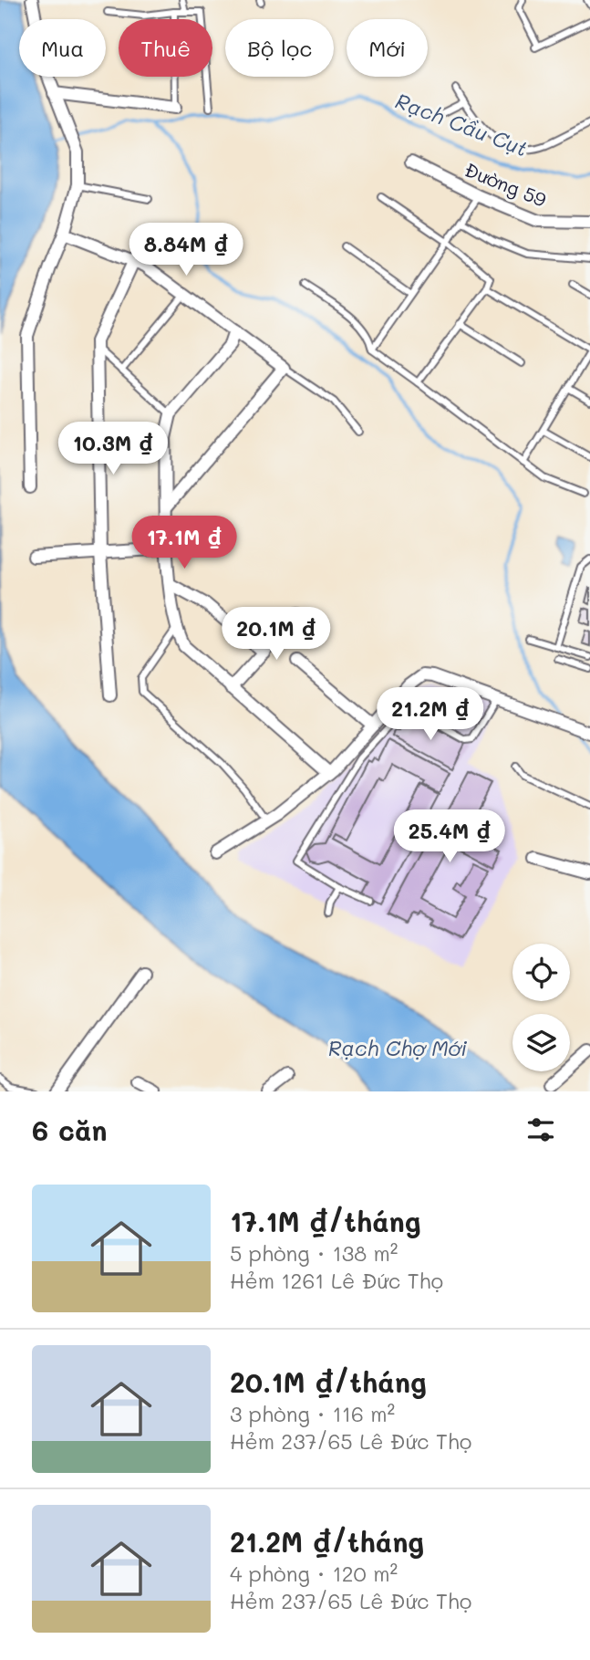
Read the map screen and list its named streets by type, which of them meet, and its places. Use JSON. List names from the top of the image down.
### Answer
{
  "streets": {
    "street": ["Đường 59"]
  },
  "water": ["Rạch Cầu Cụt", "Rạch Chợ Mới"],
  "page": {
    "chip": [
      "Mua",
      "Thuê",
      "Bộ lọc",
      "Mới"
    ],
    "price": [
      "8.84M ₫",
      "10.3M ₫",
      "17.1M ₫",
      "20.1M ₫",
      "21.2M ₫",
      "25.4M ₫"
    ],
    "heading": "6 căn",
    "list": [
      {
        "name": "17.1M ₫/tháng",
        "note": "5 phòng · 138 m² · Hẻm 1261 Lê Đức Thọ"
      },
      {
        "name": "20.1M ₫/tháng",
        "note": "3 phòng · 116 m² · Hẻm 237/65 Lê Đức Thọ"
      },
      {
        "name": "21.2M ₫/tháng",
        "note": "4 phòng · 120 m² · Hẻm 237/65 Lê Đức Thọ"
      }
    ]
  }
}
